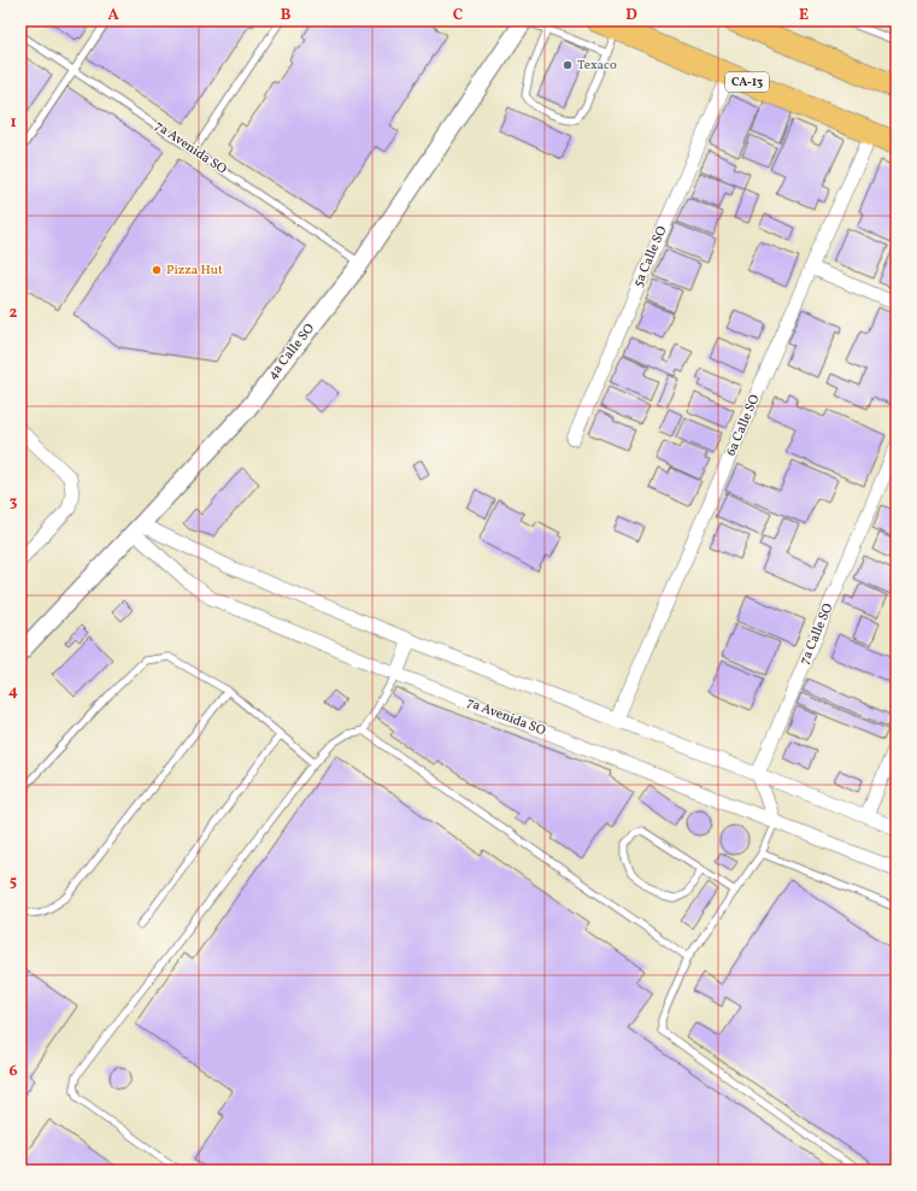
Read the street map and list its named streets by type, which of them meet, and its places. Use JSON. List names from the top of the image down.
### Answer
{
  "streets": {
    "highway": ["CA-13"],
    "street": [
      "7a Avenida SO",
      "5a Calle SO",
      "4a Calle SO",
      "6a Calle SO",
      "7a Calle SO"
    ]
  },
  "crossings": [
    ["CA-13", "5a Calle SO"],
    ["CA-13", "6a Calle SO"],
    ["7a Avenida SO", "4a Calle SO"]
  ],
  "places": ["Texaco", "Pizza Hut"],
  "grid": {
    "columns": [
      "A",
      "B",
      "C",
      "D",
      "E"
    ],
    "rows": [
      "1",
      "2",
      "3",
      "4",
      "5",
      "6"
    ]
  }
}
